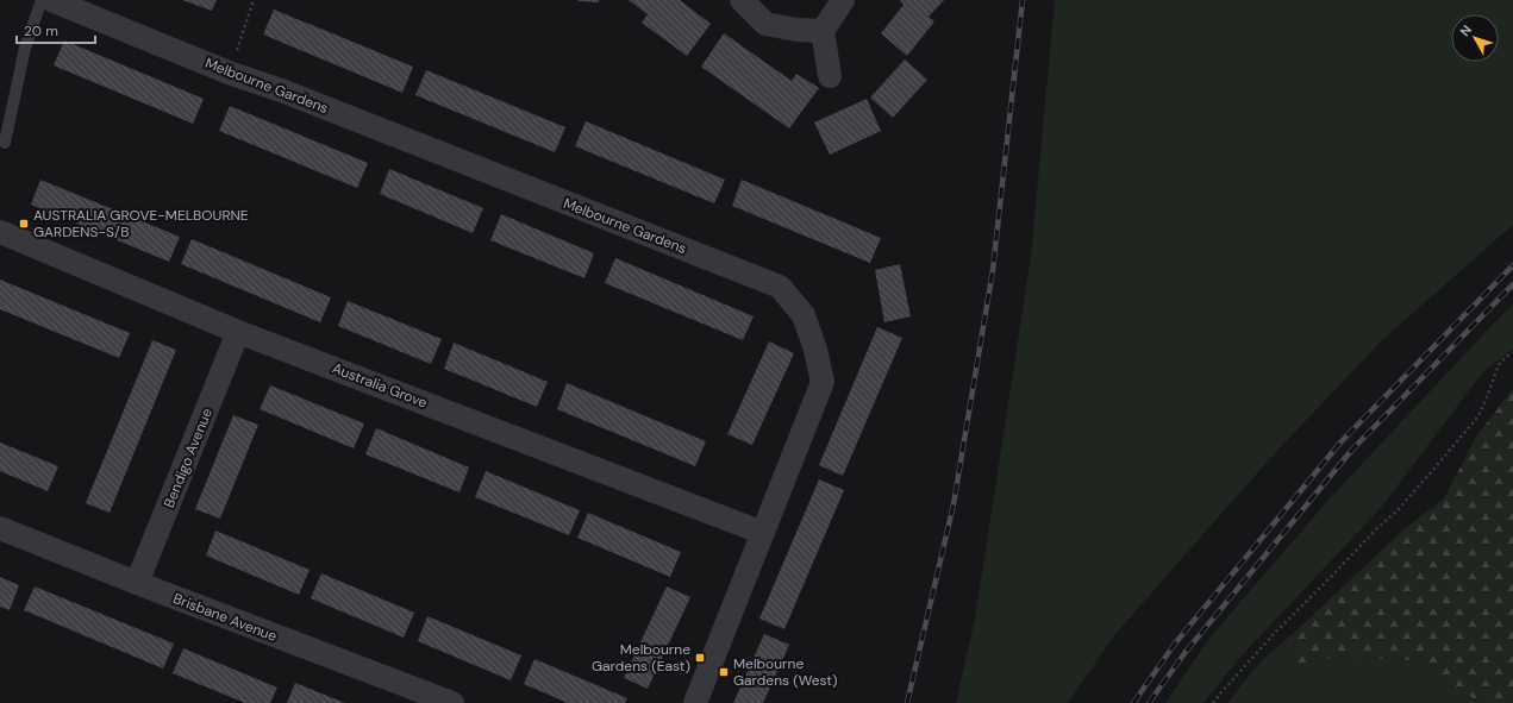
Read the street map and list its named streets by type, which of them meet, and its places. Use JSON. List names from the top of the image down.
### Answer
{
  "streets": {
    "street": [
      "Melbourne Gardens",
      "Australia Grove",
      "Bendigo Avenue",
      "Brisbane Avenue"
    ]
  },
  "crossings": [
    ["Melbourne Gardens", "Australia Grove"],
    ["Australia Grove", "Bendigo Avenue"],
    ["Bendigo Avenue", "Brisbane Avenue"]
  ],
  "places": {
    "transit": ["AUSTRALIA GROVE-MELBOURNE GARDENS-S/B", "Melbourne Gardens (East)", "Melbourne Gardens (West)"]
  },
  "scale_bar": "20 m",
  "north": "top left"
}
